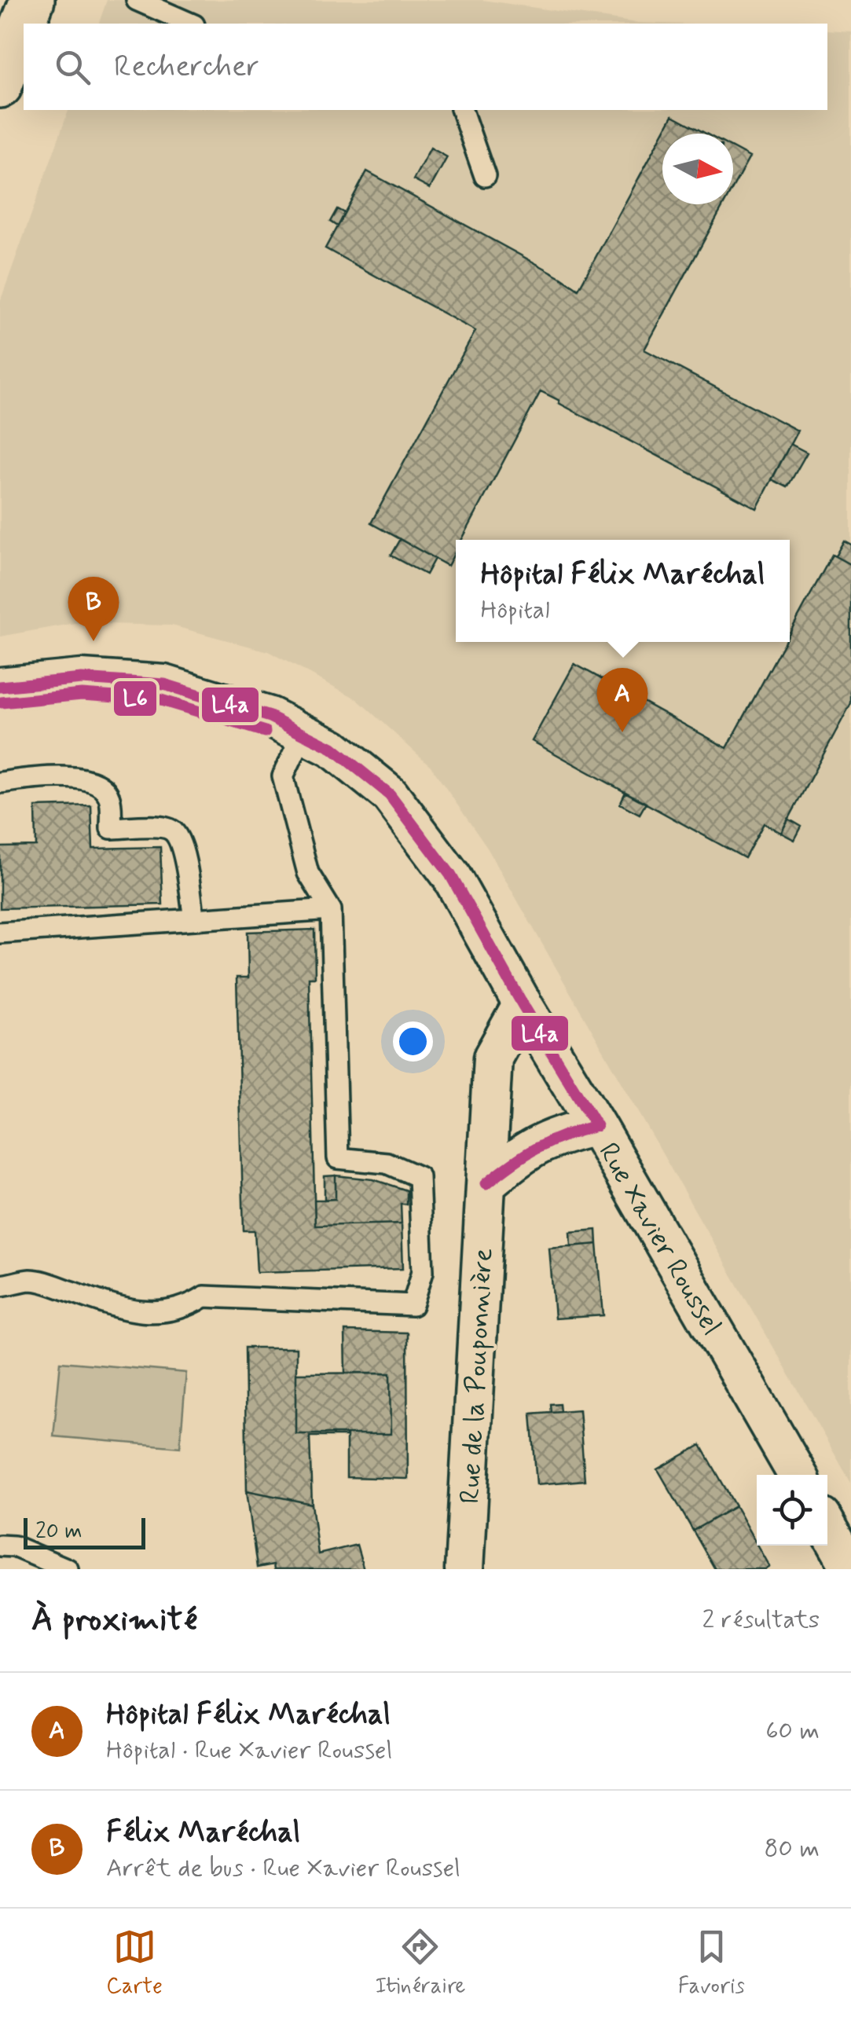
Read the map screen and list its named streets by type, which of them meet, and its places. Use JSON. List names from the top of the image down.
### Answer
{
  "streets": {
    "street": ["Rue Xavier Roussel", "Rue de la Pouponnière"]
  },
  "crossings": [
    ["Rue Xavier Roussel", "Rue de la Pouponnière"]
  ],
  "lines": ["transit line L4a", "transit line L6"],
  "scale_bar": "20 m",
  "north": "right",
  "page": {
    "search": "Rechercher",
    "popup": ["Hôpital Félix Maréchal", "Hôpital"],
    "pins": ["B", "A"],
    "scale": "20 m",
    "heading": ["À proximité", "2 résultats"],
    "list": [
      {
        "mark": "A",
        "name": "Hôpital Félix Maréchal",
        "note": "Hôpital · Rue Xavier Roussel",
        "value": "60 m"
      },
      {
        "mark": "B",
        "name": "Félix Maréchal",
        "note": "Arrêt de bus · Rue Xavier Roussel",
        "value": "80 m"
      }
    ],
    "nav": ["Carte", "Itinéraire", "Favoris"]
  }
}
